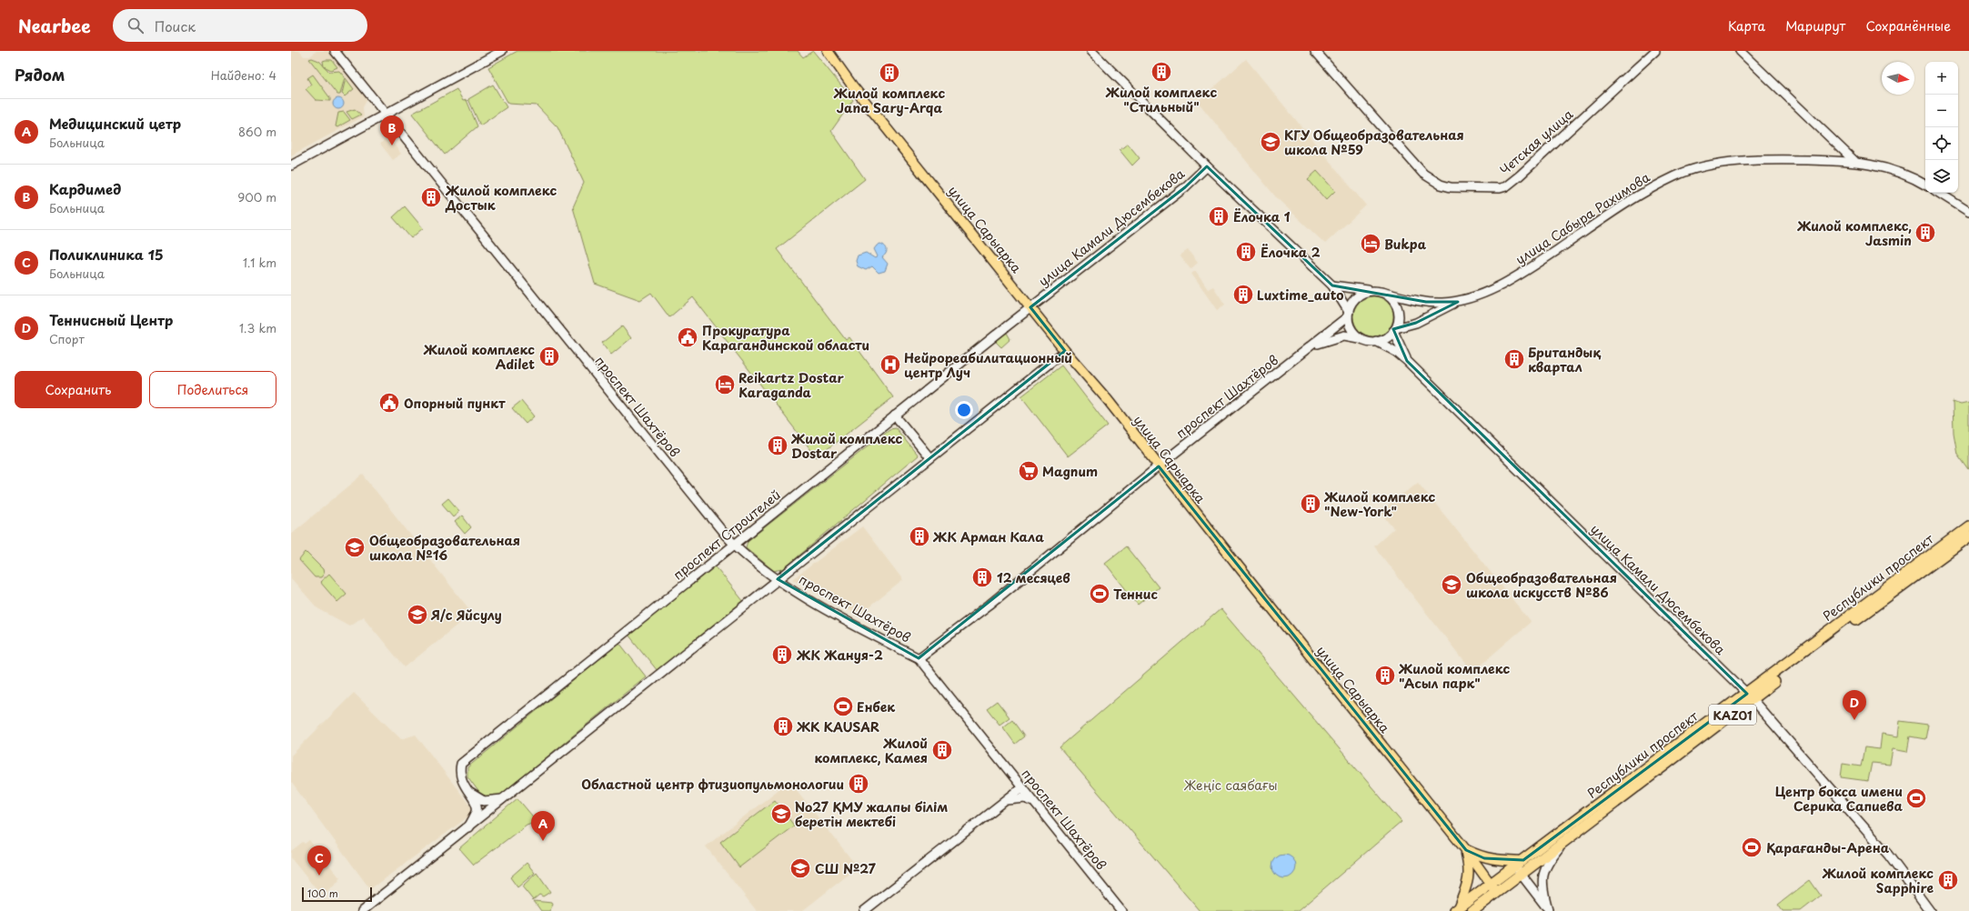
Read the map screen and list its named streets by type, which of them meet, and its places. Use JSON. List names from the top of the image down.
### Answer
{
  "streets": {
    "highway": ["Республики проспект", "KАZ01"],
    "main road": [
      "Четская улица",
      "улица Сабыра Рахимова",
      "улица Камали Дюсембекова",
      "улица Сарыарка",
      "проспект Шахтёров",
      "проспект Строителей"
    ]
  },
  "crossings": [
    ["улица Камали Дюсембекова", "улица Сарыарка"],
    ["улица Камали Дюсембекова", "проспект Строителей"],
    ["улица Камали Дюсембекова", "Республики проспект"],
    ["улица Сарыарка", "проспект Шахтёров"],
    ["улица Сарыарка", "проспект Строителей"],
    ["улица Сарыарка", "Республики проспект"],
    ["проспект Шахтёров", "проспект Строителей"]
  ],
  "parks": ["Жеңіс саябағы"],
  "places": {
    "building": [
      "Жилой комплекс \"Стильный\"",
      "Жилой комплекс Jana Sary-Arqa",
      "Жилой комплекс Достык",
      "Ёлочка 1",
      "Жилой комплекс, Jasmin",
      "Ёлочка 2",
      "Luxtime_auto",
      "Жилой комплекс Adilet",
      "Британдық квартал",
      "Жилой комплекс Dostar",
      "Жилой комплекс \"New-York\"",
      "ЖК Арман Кала",
      "12 месяцев",
      "ЖК Жануя-2",
      "Жилой комплекс \"Асыл парк\"",
      "ЖК KAUSAR",
      "Жилой комплекс, Камея",
      "Областной центр фтизиопульмонологии",
      "Жилой комплекс Sapphire"
    ],
    "school or university": [
      "КГУ Общеобразовательная школа №59",
      "Общеобразовательная школа №16",
      "Общеобразовательная школа искусств №86",
      "Я/c Яйсулу",
      "No27 ҚМУ жалпы білім беретін мектебі",
      "СШ №27"
    ],
    "hotel": ["Bukpa", "Reikartz Dostar Karaganda"],
    "public building": ["Прокуратура Карагандинской области", "Опорный пункт"],
    "hospital": ["Нейрореабилитационный центр Луч"],
    "supermarket": ["Magnum"],
    "sports": [
      "Теннис",
      "Енбек",
      "Центр бокса имени Серика Сапиева",
      "Қарағанды-Арена"
    ]
  },
  "scale_bar": "100 m",
  "north": "right",
  "page": {
    "header": "Nearbee",
    "search": "Поиск",
    "nav": ["Карта", "Маршрут", "Сохранённые"],
    "heading": ["Рядом", "Найдено: 4"],
    "map_buttons": ["+", "−"],
    "list": [
      {
        "mark": "A",
        "name": "Медицинский цетр",
        "note": "Больница",
        "value": "860 m"
      },
      {
        "mark": "B",
        "name": "Кардимед",
        "note": "Больница",
        "value": "900 m"
      },
      {
        "mark": "C",
        "name": "Поликлиника 15",
        "note": "Больница",
        "value": "1.1 km"
      },
      {
        "mark": "D",
        "name": "Теннисный Центр",
        "note": "Спорт",
        "value": "1.3 km"
      }
    ],
    "pins": [
      "B",
      "D",
      "A",
      "C"
    ],
    "buttons": ["Сохранить", "Поделиться"],
    "scale": "100 m"
  }
}
